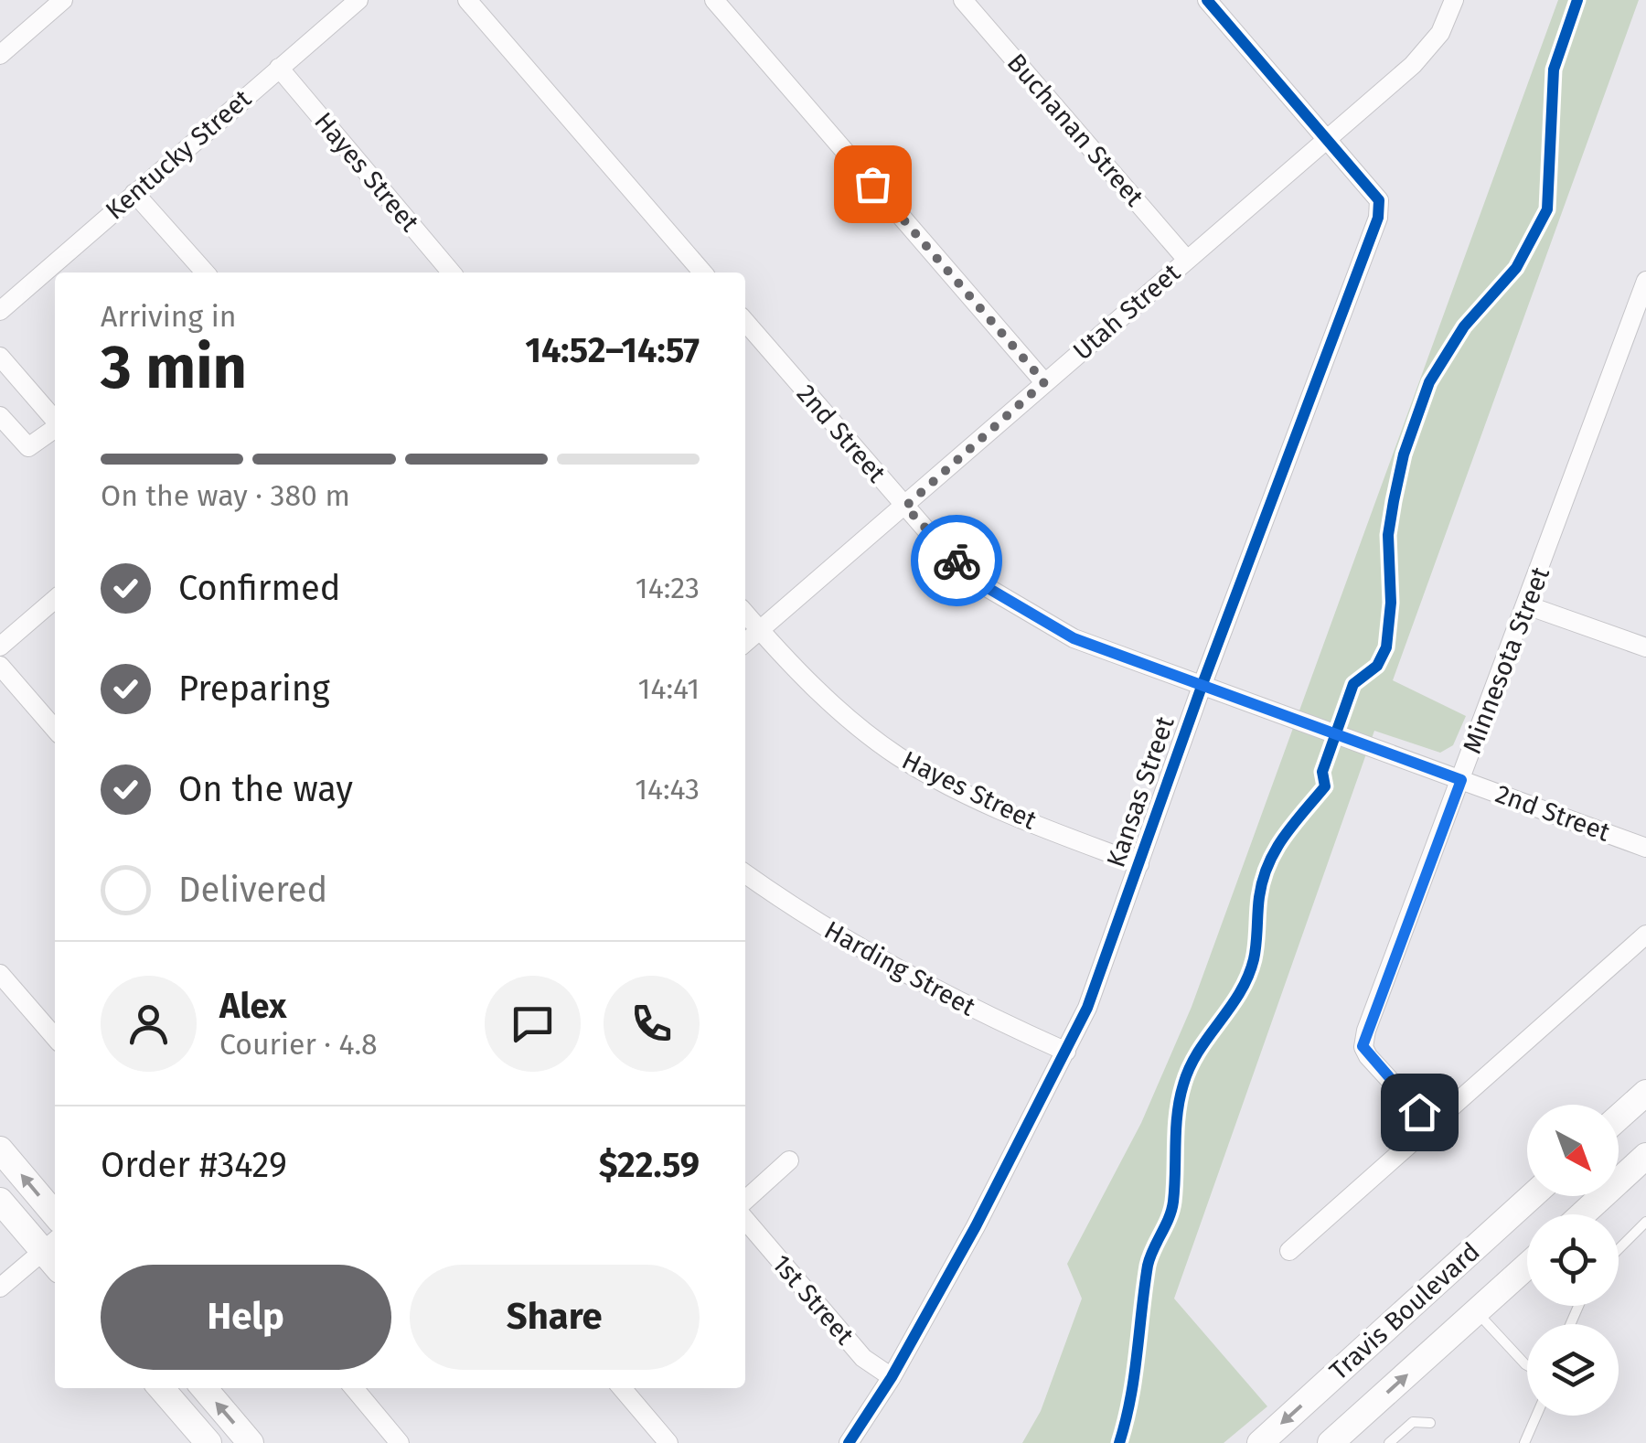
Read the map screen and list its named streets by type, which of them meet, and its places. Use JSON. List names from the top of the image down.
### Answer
{
  "streets": {
    "main road": ["Travis Boulevard"],
    "street": [
      "Buchanan Street",
      "Kentucky Street",
      "Hayes Street",
      "Utah Street",
      "2nd Street",
      "Minnesota Street",
      "Kansas Street",
      "Harding Street",
      "1st Street"
    ]
  },
  "crossings": [
    ["Buchanan Street", "Utah Street"],
    ["Kentucky Street", "Hayes Street"],
    ["Hayes Street", "Utah Street"],
    ["Hayes Street", "Kansas Street"],
    ["Utah Street", "2nd Street"],
    ["Utah Street", "Kansas Street"],
    ["2nd Street", "Minnesota Street"],
    ["2nd Street", "Kansas Street"],
    ["Kansas Street", "Harding Street"],
    ["Kansas Street", "1st Street"]
  ],
  "north": "bottom right",
  "page": {
    "heading": ["3 min", "Arriving in", "14:52–14:57"],
    "panel": [
      "Alex",
      "Courier · 4.8",
      "Order #3429",
      "$22.59"
    ],
    "bar": "On the way · 380 m",
    "list": [
      ["Confirmed", "14:23"],
      ["Preparing", "14:41"],
      ["On the way", "14:43"],
      "Delivered"
    ],
    "buttons": ["Help", "Share"]
  }
}
